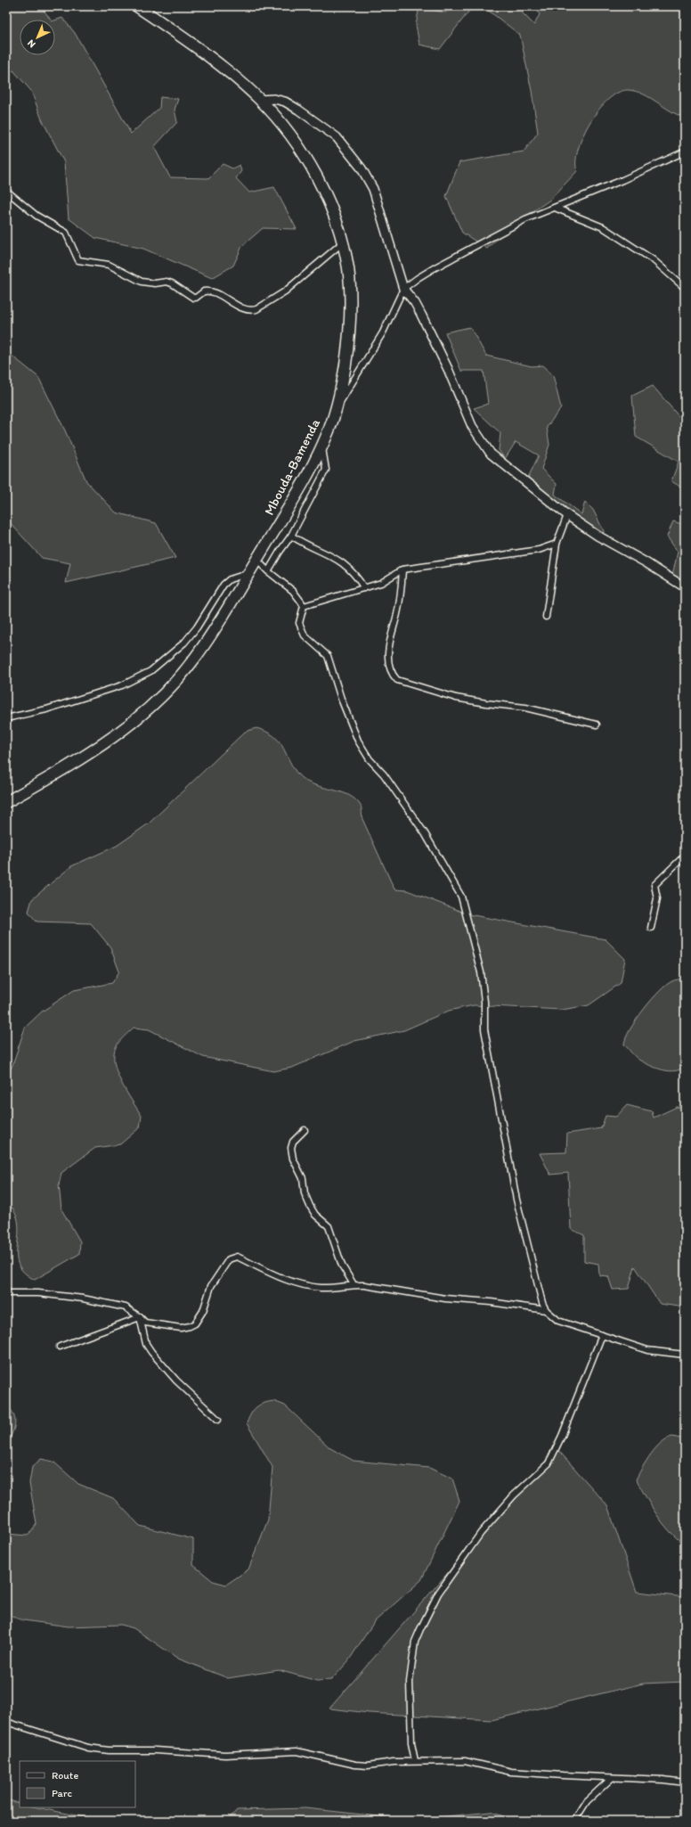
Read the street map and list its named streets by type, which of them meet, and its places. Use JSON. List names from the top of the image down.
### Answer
{
  "streets": {
    "highway": ["Mbouda-Bamenda"]
  },
  "legend": ["Route", "Parc"],
  "north": "bottom left"
}
